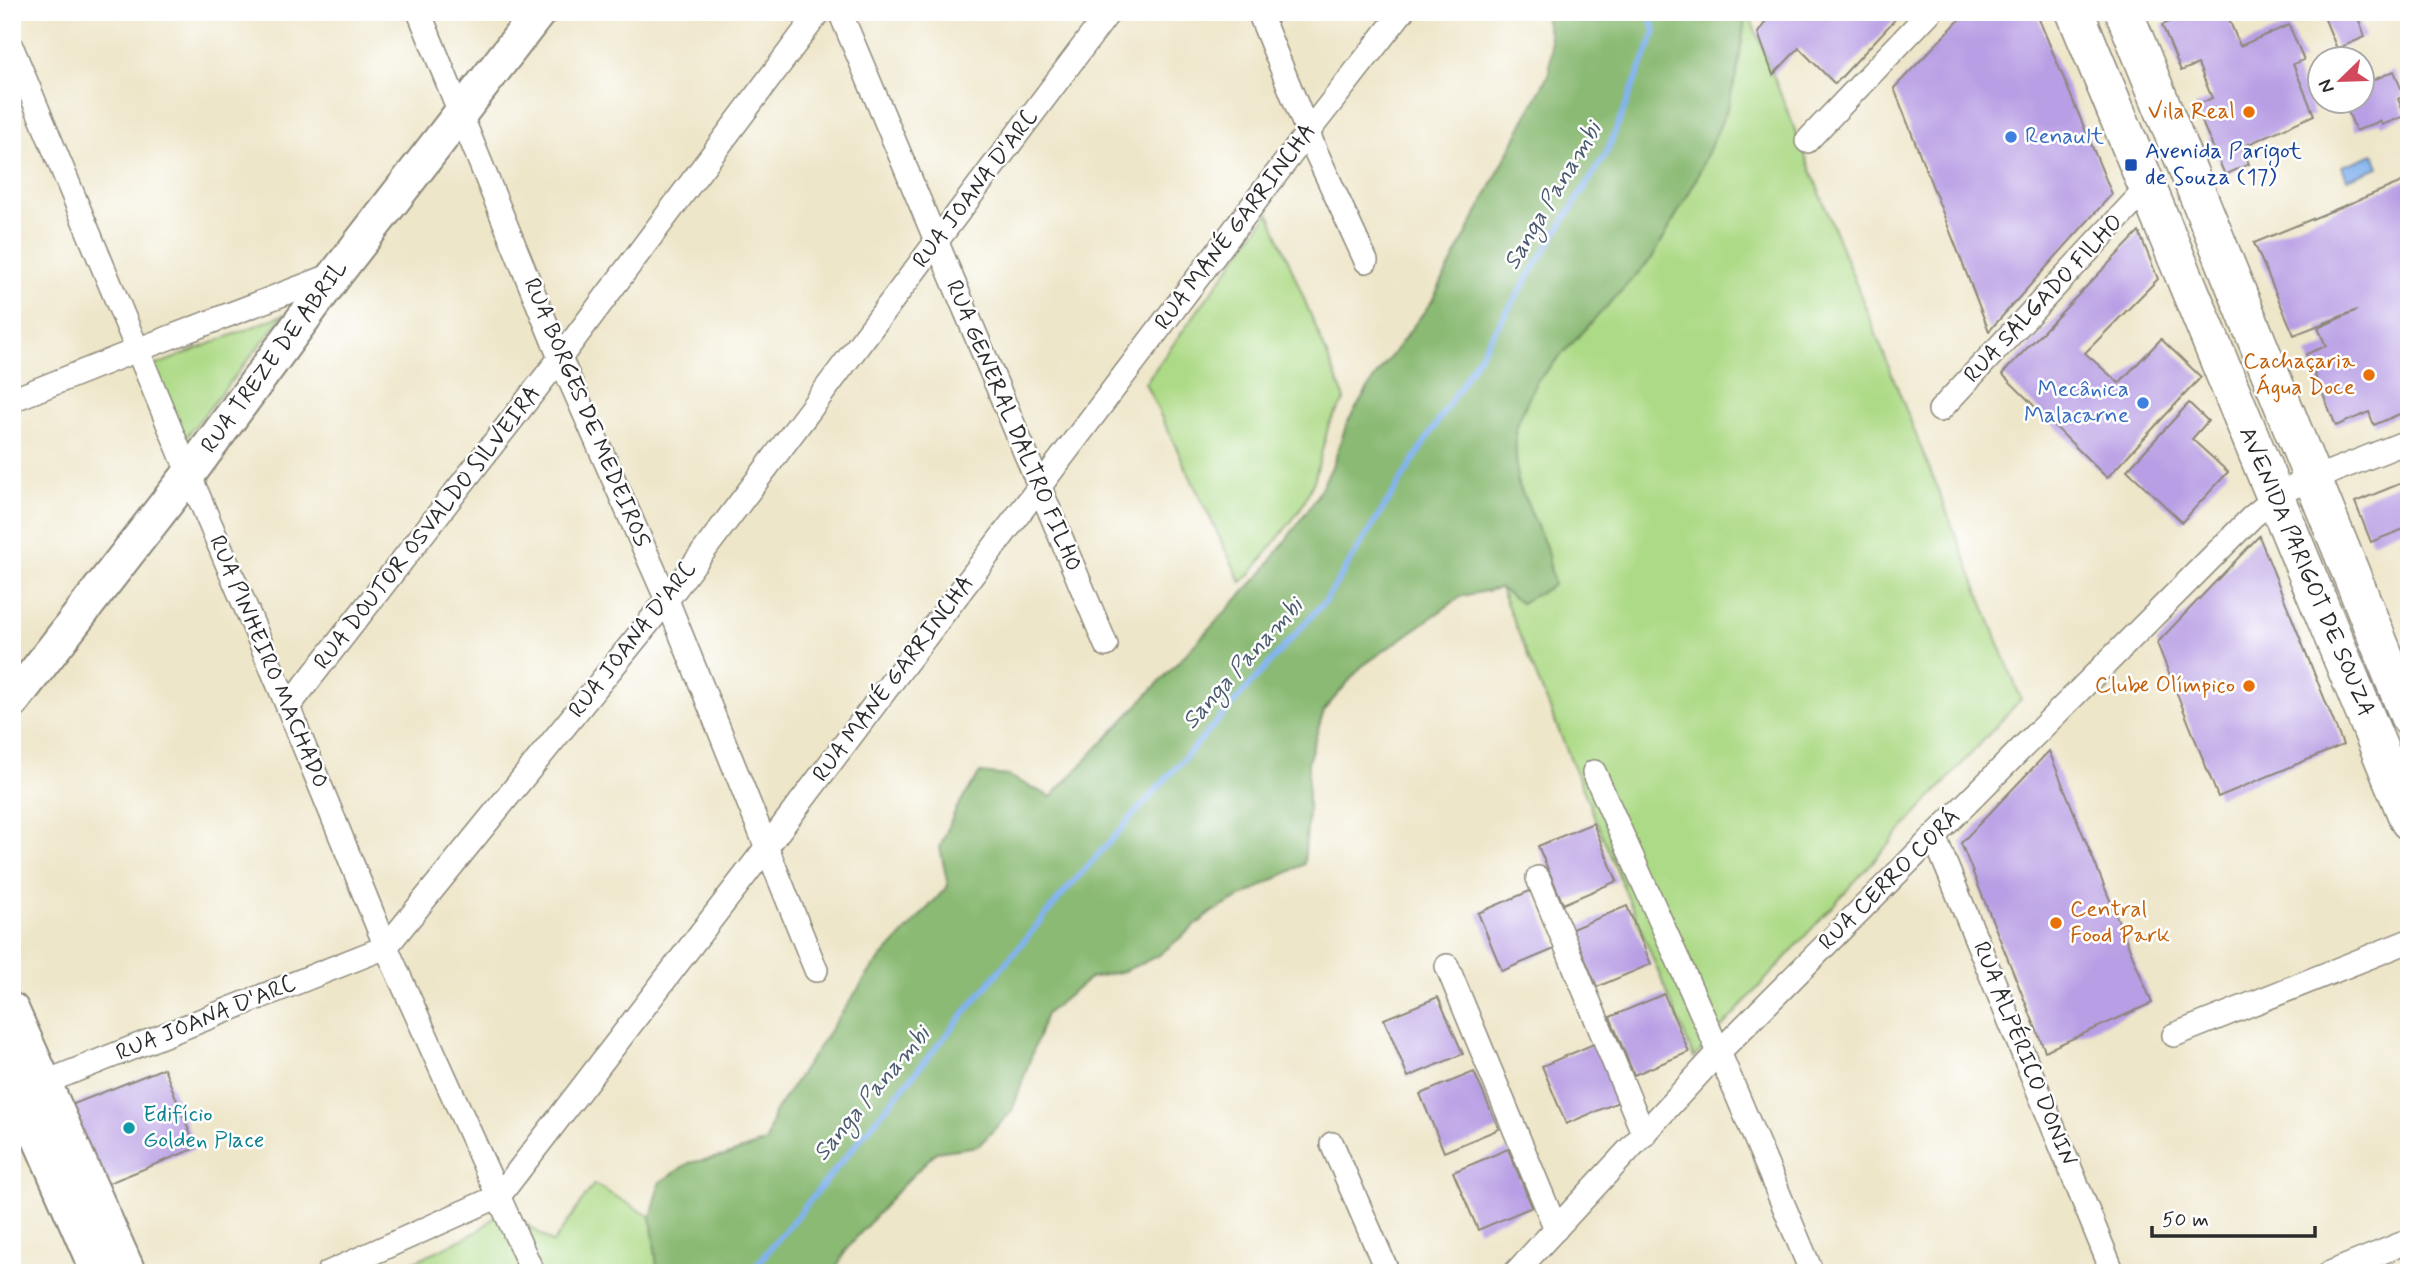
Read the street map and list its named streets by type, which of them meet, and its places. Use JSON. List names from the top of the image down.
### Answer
{
  "streets": {
    "main road": ["AVENIDA PARIGOT DE SOUZA"],
    "street": [
      "RUA JOANA D'ARC",
      "RUA MANÉ GARRINCHA",
      "RUA SALGADO FILHO",
      "RUA TREZE DE ABRIL",
      "RUA BORGES DE MEDEIROS",
      "RUA GENERAL DALTRO FILHO",
      "RUA DOUTOR OSVALDO SILVEIRA",
      "RUA PINHEIRO MACHADO",
      "RUA CERRO CORÁ",
      "RUA ALPÉRICO DONIN"
    ]
  },
  "crossings": [
    ["RUA JOANA D'ARC", "RUA BORGES DE MEDEIROS"],
    ["RUA JOANA D'ARC", "RUA GENERAL DALTRO FILHO"],
    ["RUA JOANA D'ARC", "RUA PINHEIRO MACHADO"],
    ["RUA MANÉ GARRINCHA", "RUA BORGES DE MEDEIROS"],
    ["RUA MANÉ GARRINCHA", "RUA GENERAL DALTRO FILHO"],
    ["RUA MANÉ GARRINCHA", "RUA PINHEIRO MACHADO"],
    ["RUA SALGADO FILHO", "AVENIDA PARIGOT DE SOUZA"],
    ["RUA TREZE DE ABRIL", "RUA BORGES DE MEDEIROS"],
    ["RUA TREZE DE ABRIL", "RUA PINHEIRO MACHADO"],
    ["RUA BORGES DE MEDEIROS", "RUA DOUTOR OSVALDO SILVEIRA"],
    ["RUA DOUTOR OSVALDO SILVEIRA", "RUA PINHEIRO MACHADO"],
    ["AVENIDA PARIGOT DE SOUZA", "RUA CERRO CORÁ"],
    ["RUA CERRO CORÁ", "RUA ALPÉRICO DONIN"]
  ],
  "water": ["Sanga Panambi"],
  "places": {
    "other": [
      "Vila Real",
      "Renault",
      "Cachaçaria Água Doce",
      "Mecânica Malacarne",
      "Clube Olímpico",
      "Central Food Park",
      "Edifício Golden Place"
    ],
    "transit": ["Avenida Parigot de Souza (17)"]
  },
  "scale_bar": "50 m",
  "north": "bottom left"
}
